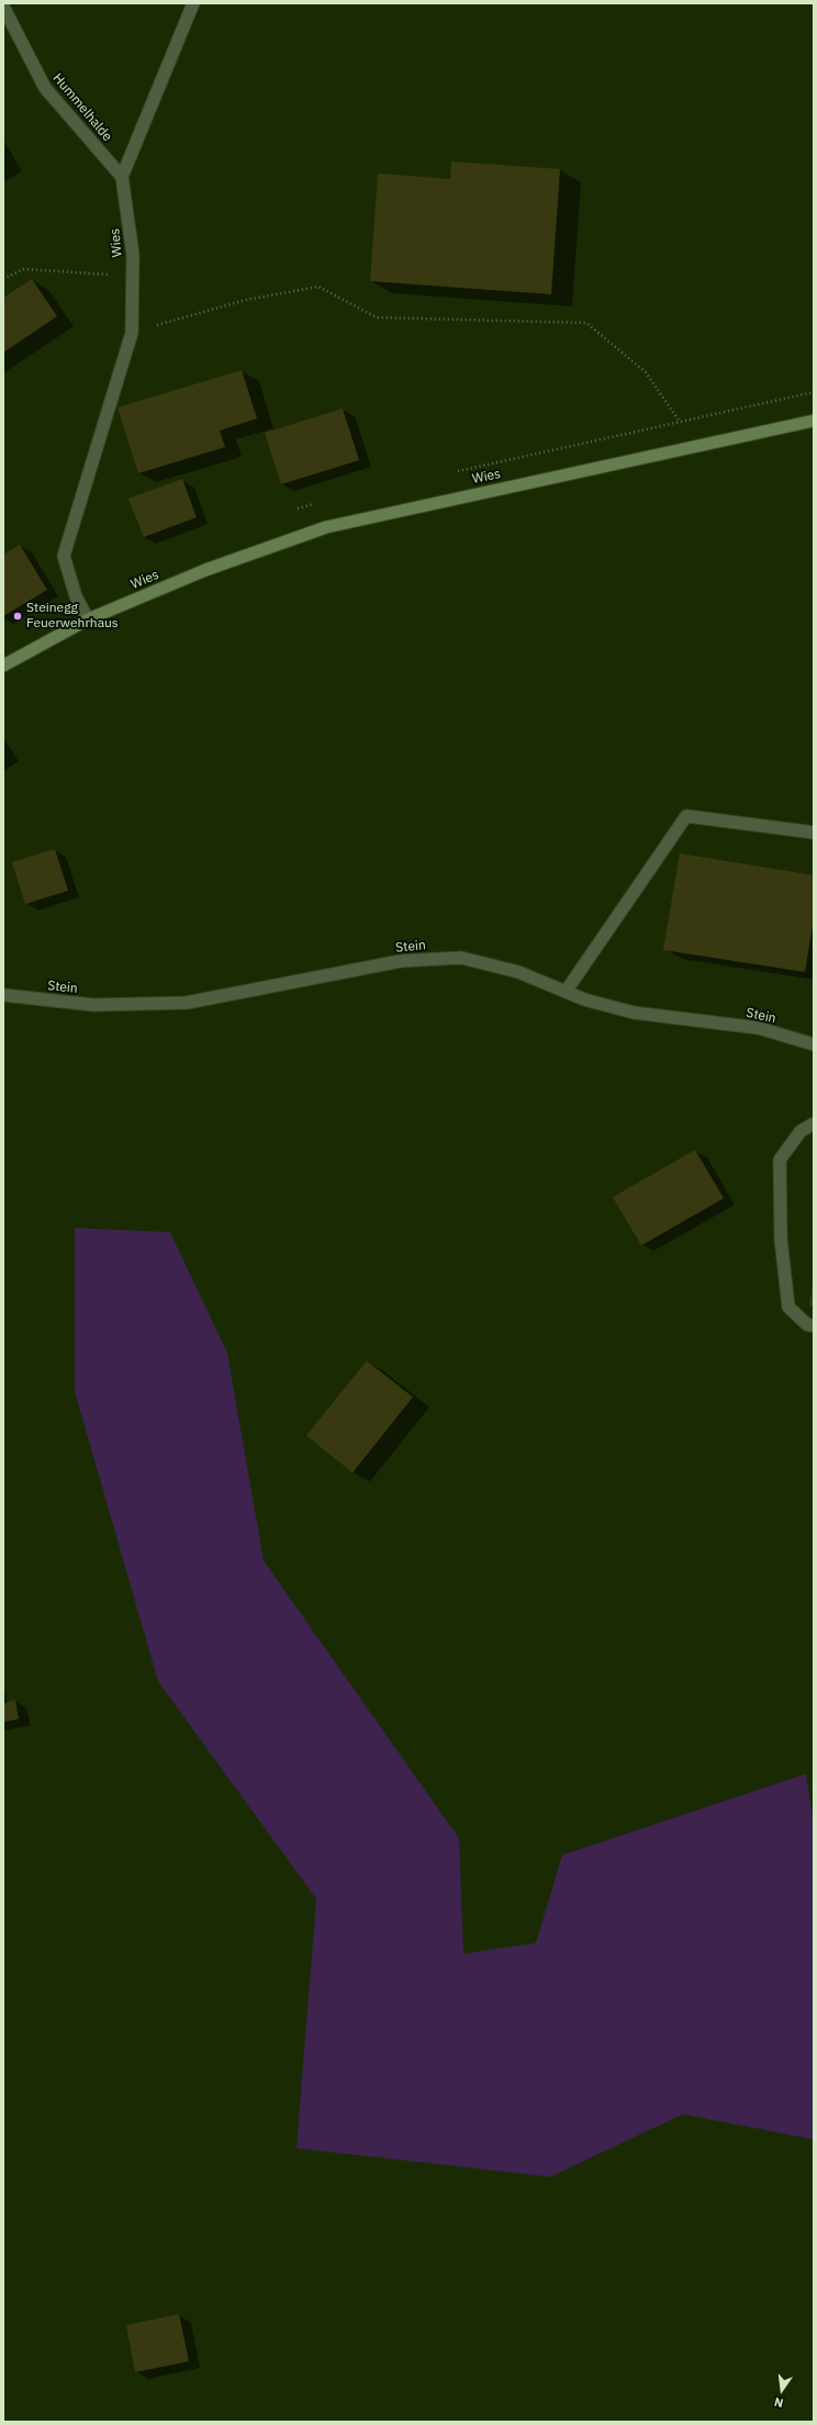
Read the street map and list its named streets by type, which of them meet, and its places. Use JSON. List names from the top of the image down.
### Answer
{
  "streets": {
    "main road": ["Wies"],
    "street": ["Hummelhalde", "Stein"]
  },
  "crossings": [
    ["Hummelhalde", "Wies"]
  ],
  "places": ["Steinegg Feuerwehrhaus"],
  "north": "bottom"
}
